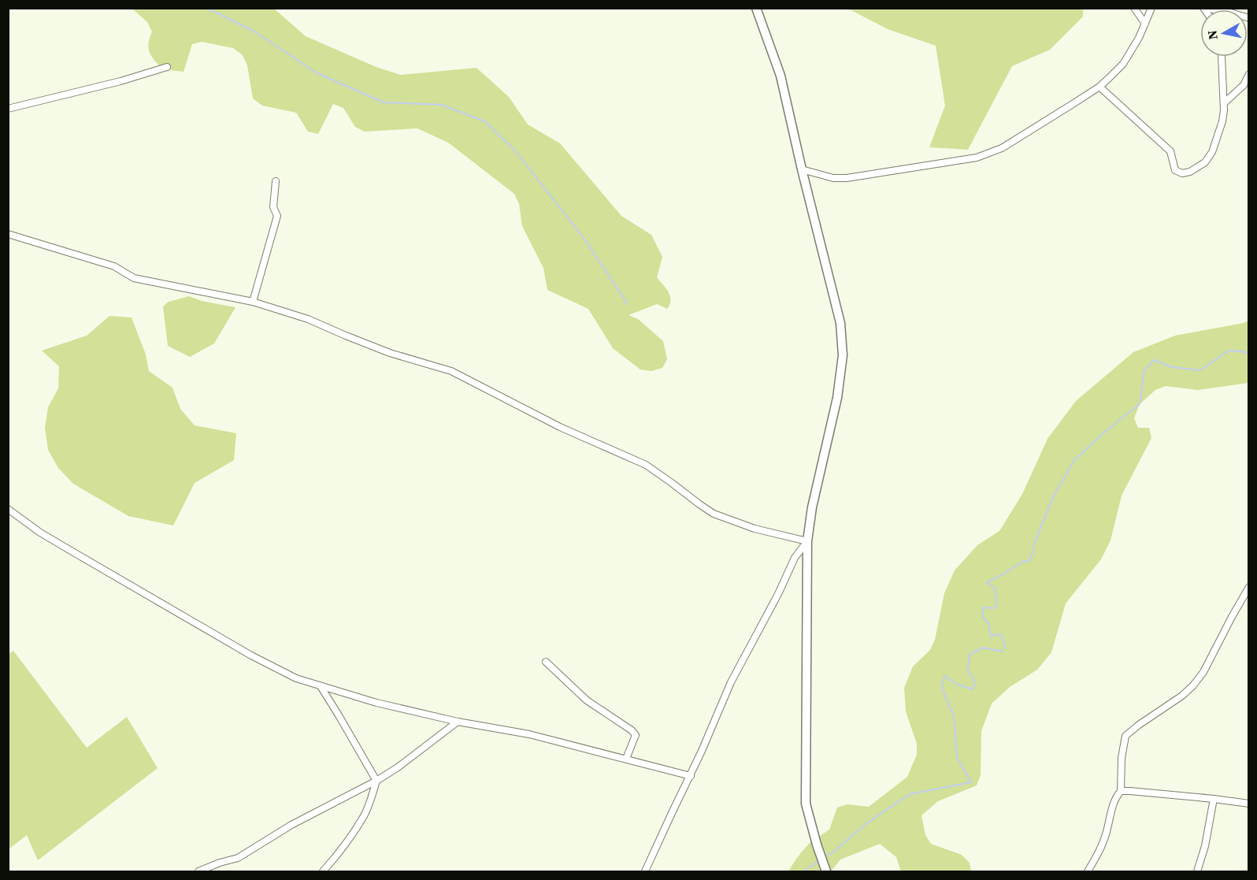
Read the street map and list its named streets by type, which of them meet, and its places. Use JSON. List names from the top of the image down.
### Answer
{
  "north": "left"
}
